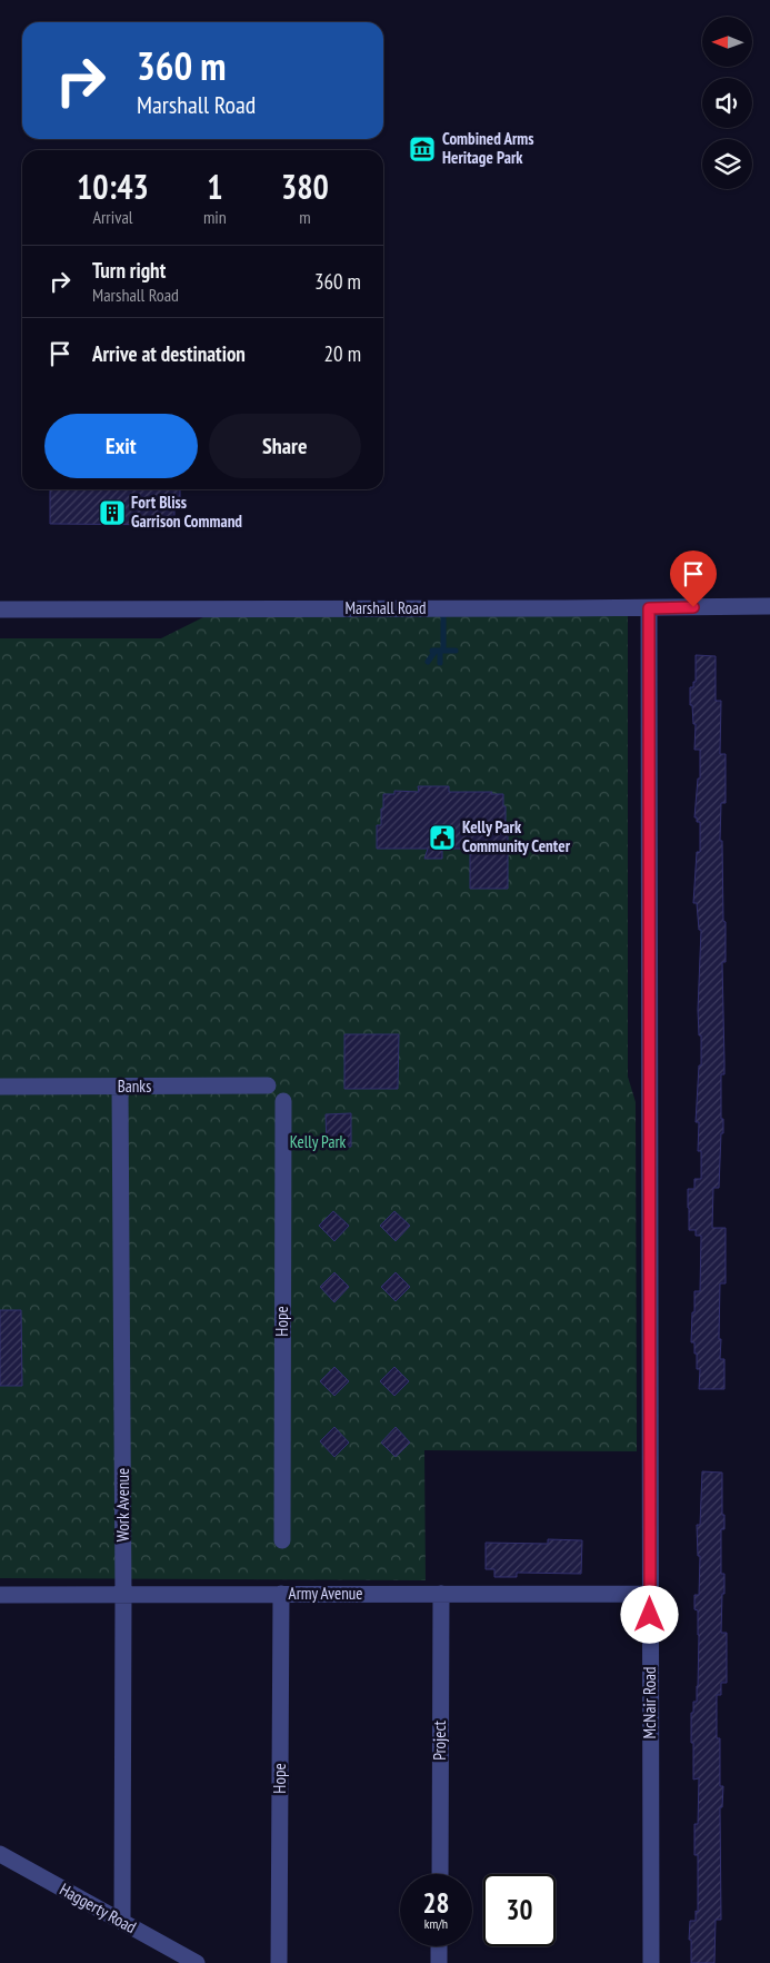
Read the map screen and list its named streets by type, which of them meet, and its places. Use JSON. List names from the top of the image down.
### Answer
{
  "streets": {
    "street": [
      "Marshall Road",
      "Banks",
      "Hope",
      "Work Avenue",
      "Army Avenue",
      "McNair Road",
      "Project",
      "Haggerty Road"
    ]
  },
  "crossings": [
    ["Marshall Road", "McNair Road"],
    ["Banks", "Work Avenue"],
    ["Hope", "Army Avenue"],
    ["Work Avenue", "Army Avenue"],
    ["Work Avenue", "Haggerty Road"],
    ["Army Avenue", "McNair Road"],
    ["Army Avenue", "Project"]
  ],
  "parks": ["Kelly Park"],
  "places": {
    "museum": ["Combined Arms Heritage Park"],
    "building": ["Fort Bliss Garrison Command"],
    "public building": ["Kelly Park Community Center"]
  },
  "north": "left",
  "page": {
    "turn": ["360 m", "Marshall Road"],
    "eta": [
      "10:43",
      "Arrival",
      "1",
      "min",
      "380",
      "m"
    ],
    "list": [
      {
        "name": "Turn right",
        "note": "Marshall Road",
        "value": "360 m"
      },
      {
        "name": "Arrive at destination",
        "value": "20 m"
      }
    ],
    "buttons": ["Exit", "Share"],
    "speed": "28 km/h",
    "limit": "30"
  }
}
